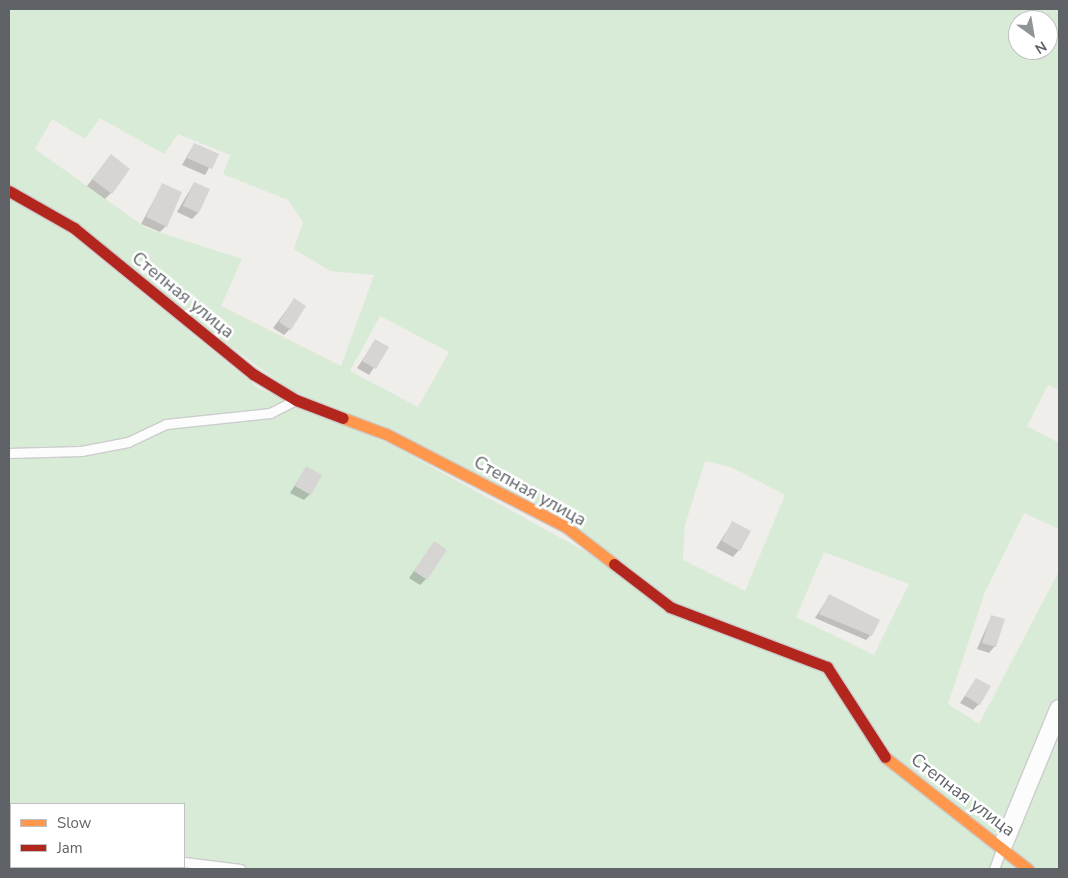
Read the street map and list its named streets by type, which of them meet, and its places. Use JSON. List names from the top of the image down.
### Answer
{
  "streets": {
    "street": ["Степная улица"]
  },
  "legend": ["Slow", "Jam"],
  "north": "bottom right"
}
